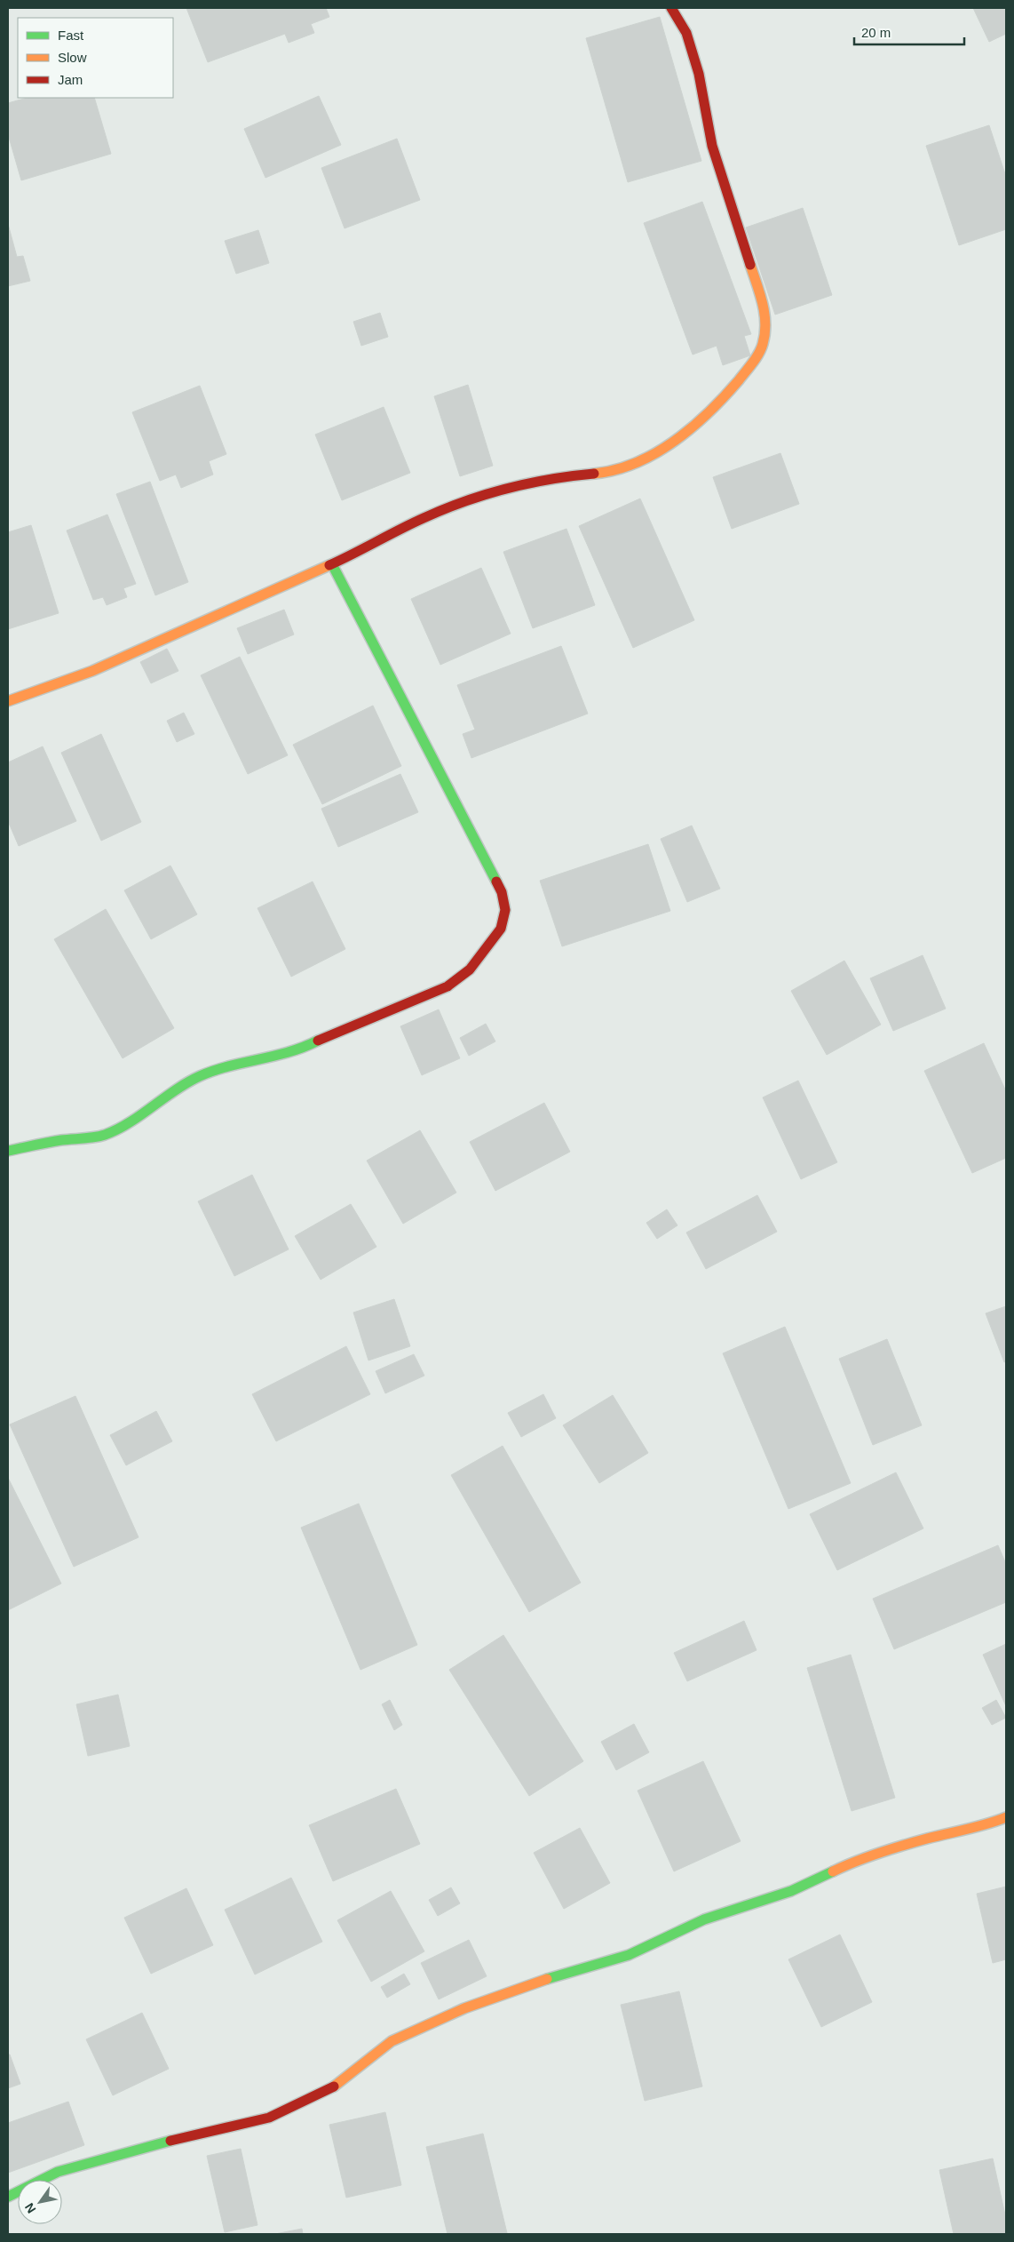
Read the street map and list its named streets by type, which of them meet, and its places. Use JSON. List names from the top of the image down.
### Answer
{
  "legend": ["Fast", "Slow", "Jam"],
  "scale_bar": "20 m",
  "north": "bottom left"
}
